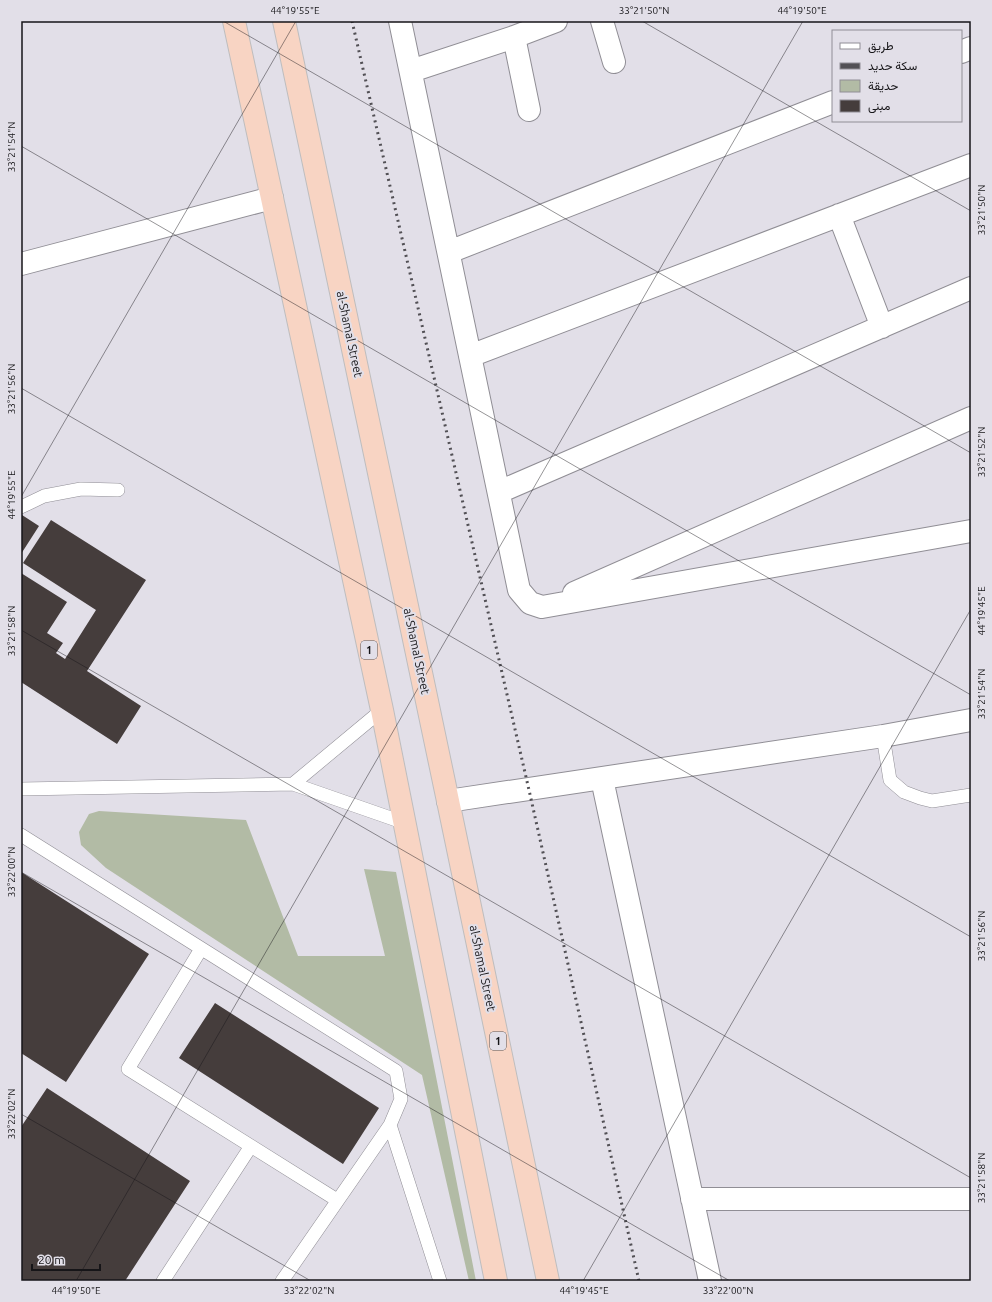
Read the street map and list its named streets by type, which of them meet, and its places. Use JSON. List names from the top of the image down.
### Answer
{
  "streets": {
    "highway": ["al-Shamal Street", "1"]
  },
  "legend": [
    "طريق",
    "سكة حديد",
    "حديقة",
    "مبنى"
  ],
  "scale_bar": "20 m",
  "coordinates": [
    "44°19'55\"E",
    "33°21'50\"N",
    "44°19'50\"E",
    "33°21'54\"N",
    "33°21'56\"N",
    "33°21'52\"N",
    "44°19'45\"E",
    "33°21'58\"N",
    "33°22'00\"N",
    "33°22'02\"N"
  ]
}
